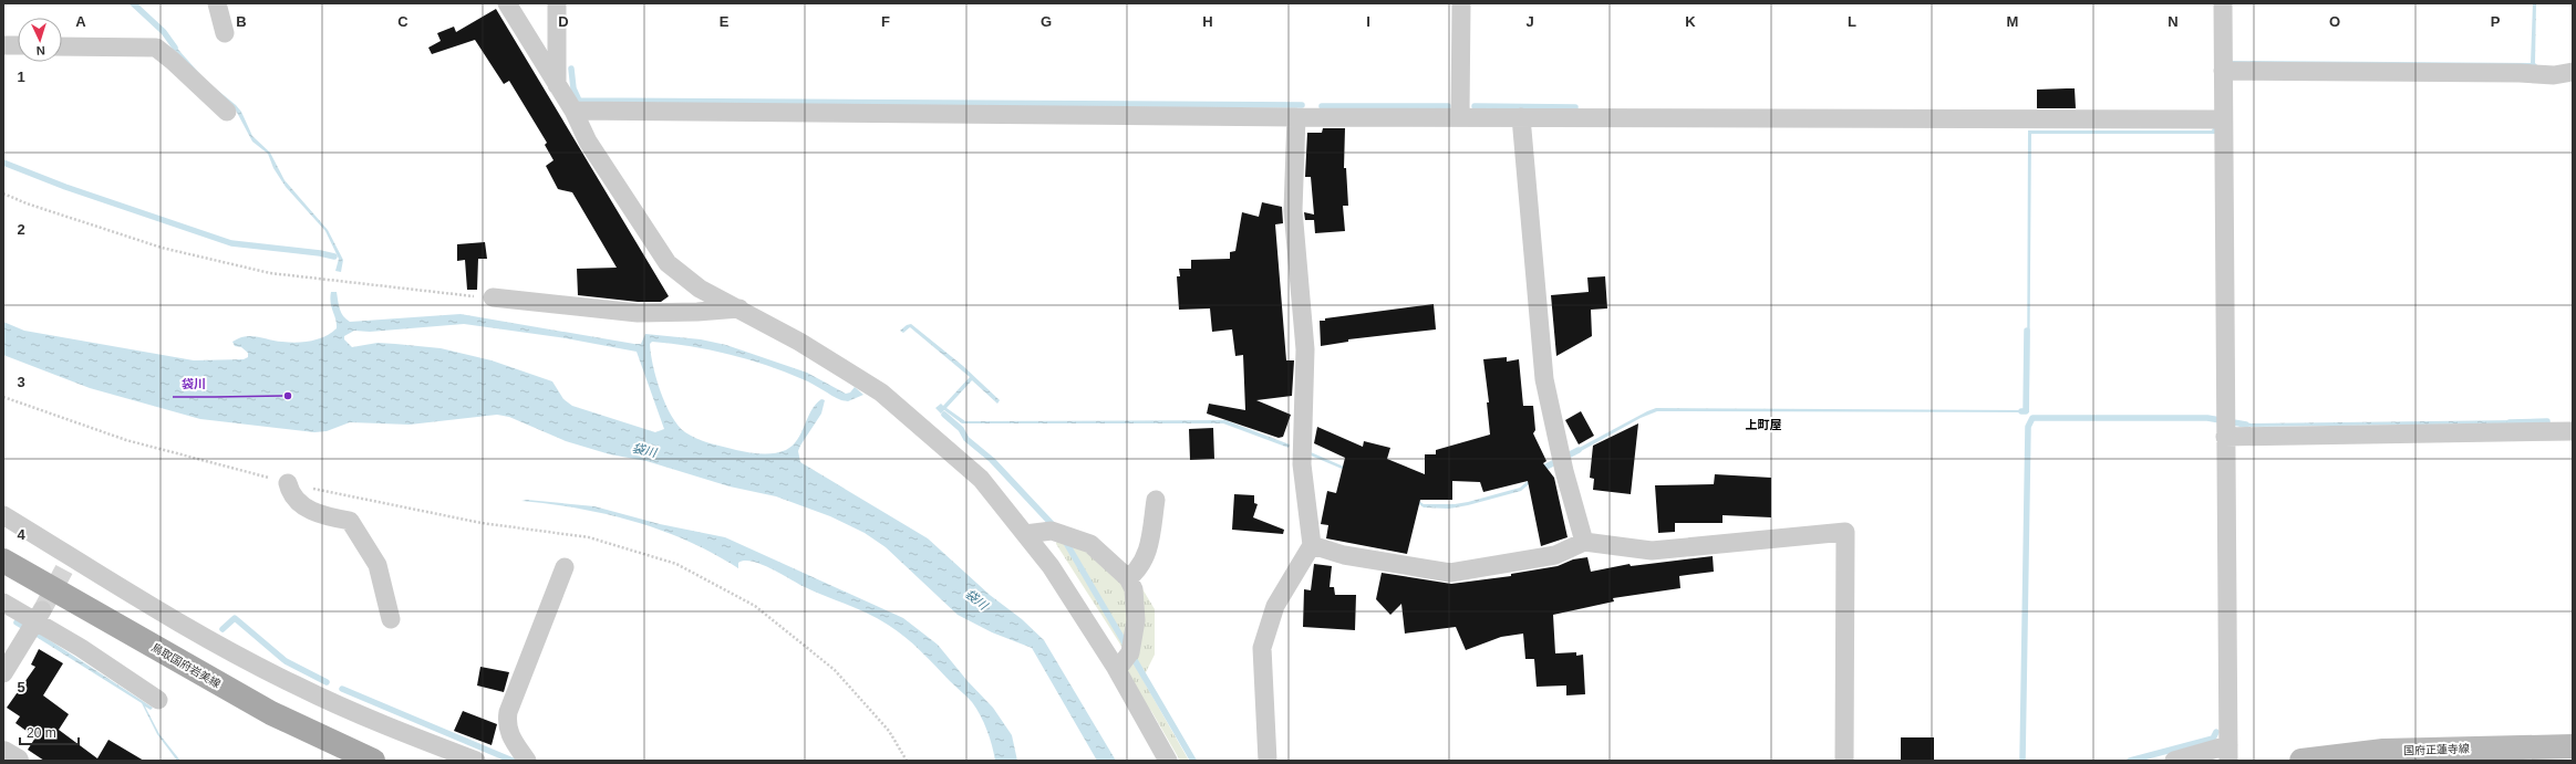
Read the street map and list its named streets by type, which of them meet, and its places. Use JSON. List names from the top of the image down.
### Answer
{
  "streets": {
    "main road": ["鳥取国府岩美線", "国府正蓮寺線"]
  },
  "districts": ["上町屋"],
  "water": ["袋川"],
  "places": ["袋川"],
  "scale_bar": "20 m",
  "north": "bottom",
  "grid": {
    "columns": [
      "A",
      "B",
      "C",
      "D",
      "E",
      "F",
      "G",
      "H",
      "I",
      "J",
      "K",
      "L",
      "M",
      "N",
      "O",
      "P"
    ],
    "rows": [
      "1",
      "2",
      "3",
      "4",
      "5"
    ]
  }
}
